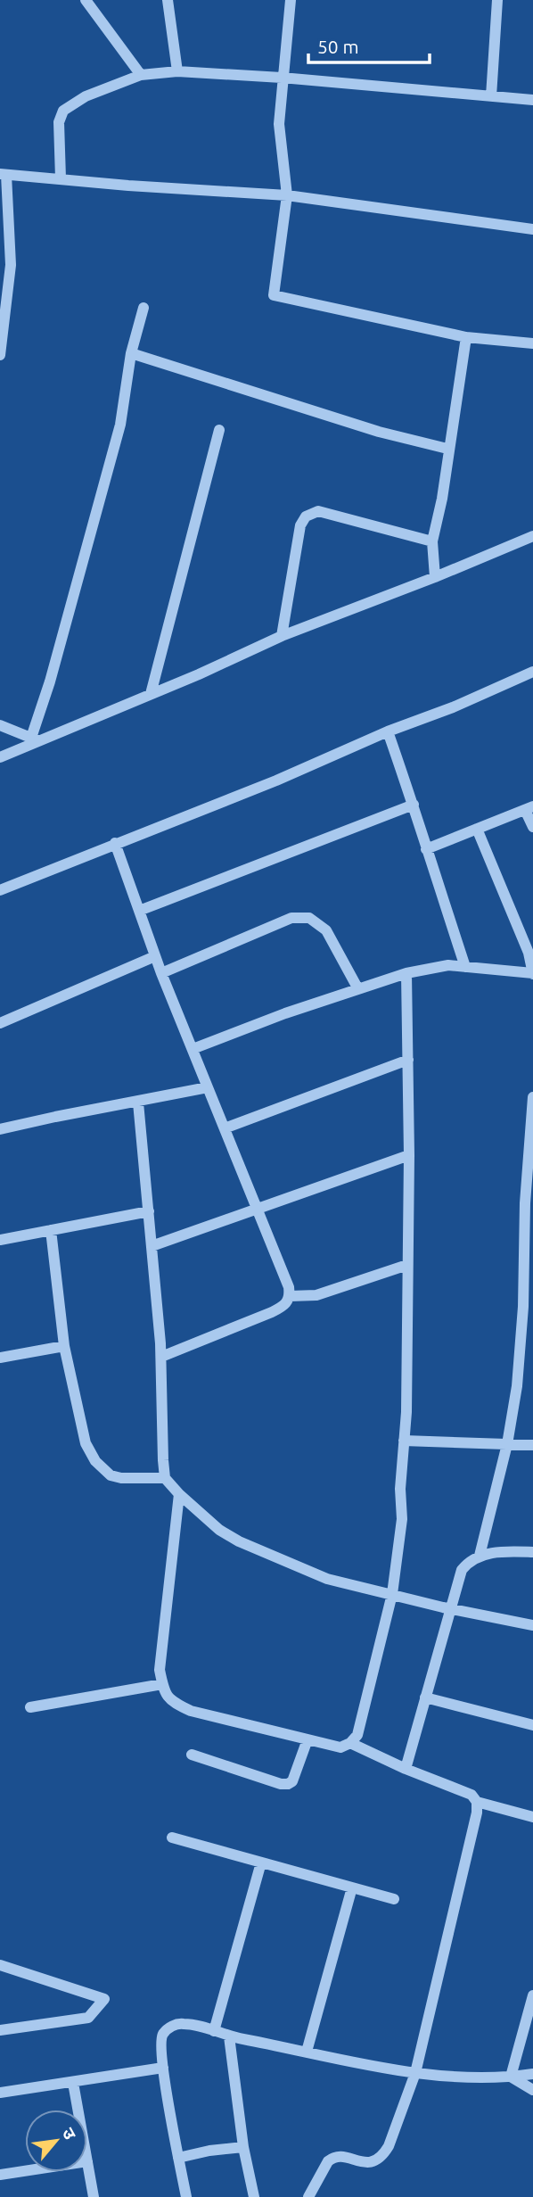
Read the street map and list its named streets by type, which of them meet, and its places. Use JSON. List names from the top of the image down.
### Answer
{
  "scale_bar": "50 m",
  "north": "top right"
}
